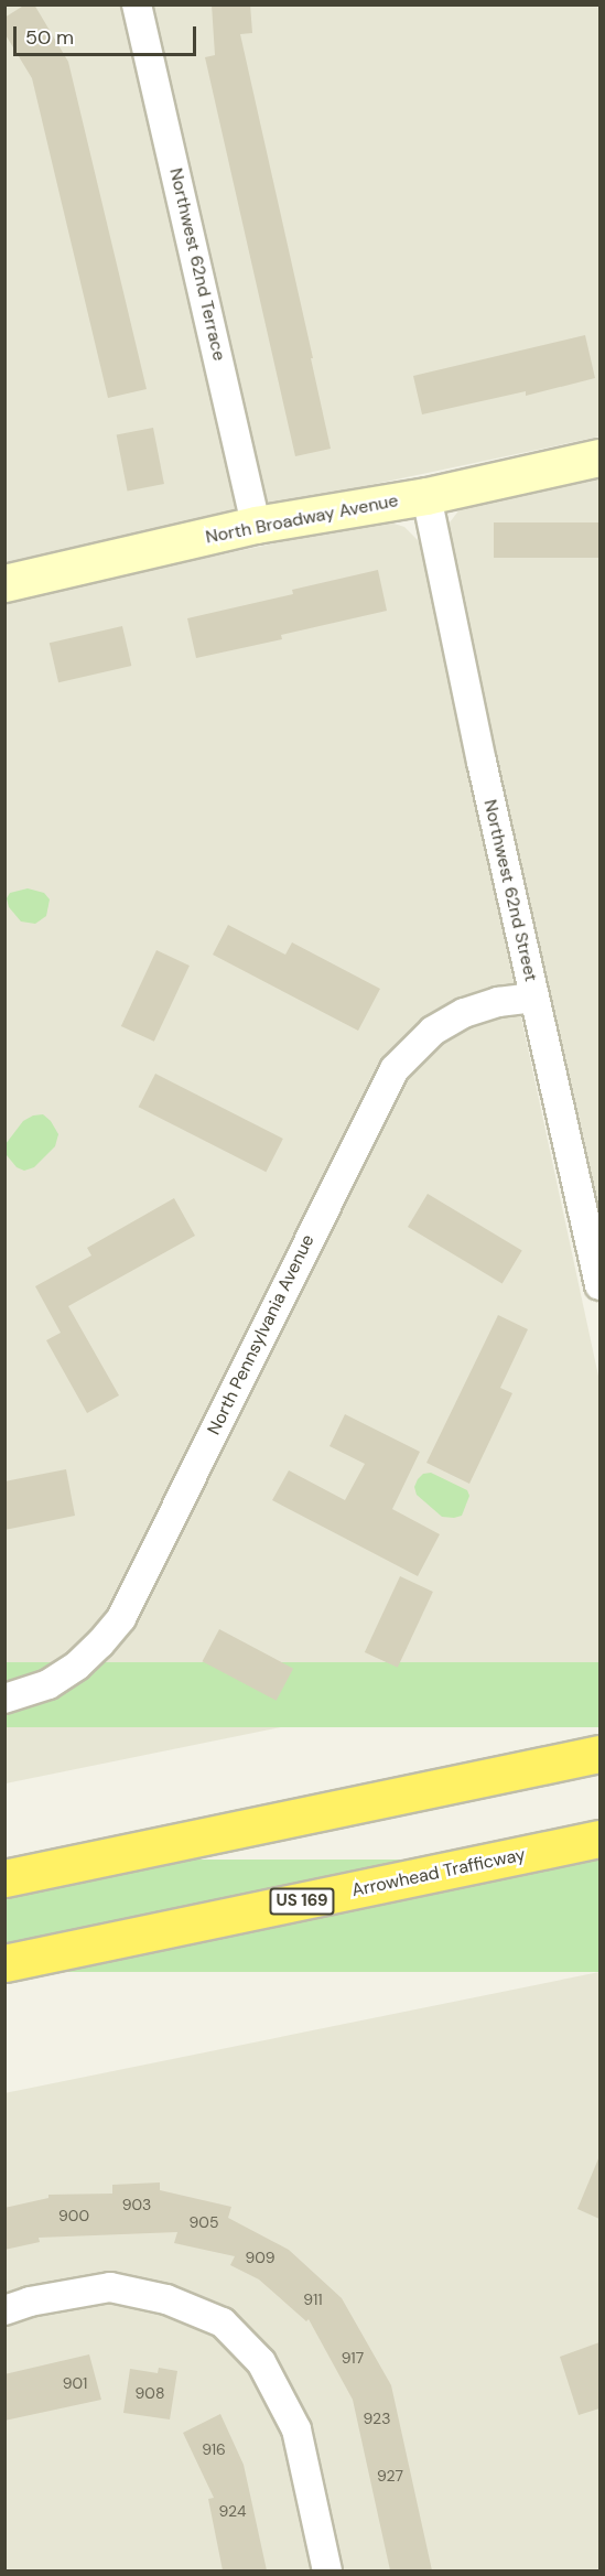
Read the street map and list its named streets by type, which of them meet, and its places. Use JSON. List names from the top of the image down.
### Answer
{
  "streets": {
    "highway": ["Arrowhead Trafficway", "US 169"],
    "street": [
      "Northwest 62nd Terrace",
      "North Broadway Avenue",
      "Northwest 62nd Street",
      "North Pennsylvania Avenue"
    ]
  },
  "crossings": [
    ["Northwest 62nd Terrace", "North Broadway Avenue"],
    ["North Broadway Avenue", "Northwest 62nd Street"],
    ["Northwest 62nd Street", "North Pennsylvania Avenue"]
  ],
  "house_numbers": [
    "903",
    "900",
    "905",
    "909",
    "911",
    "917",
    "901",
    "908",
    "923",
    "916",
    "927",
    "924"
  ],
  "scale_bar": "50 m"
}
